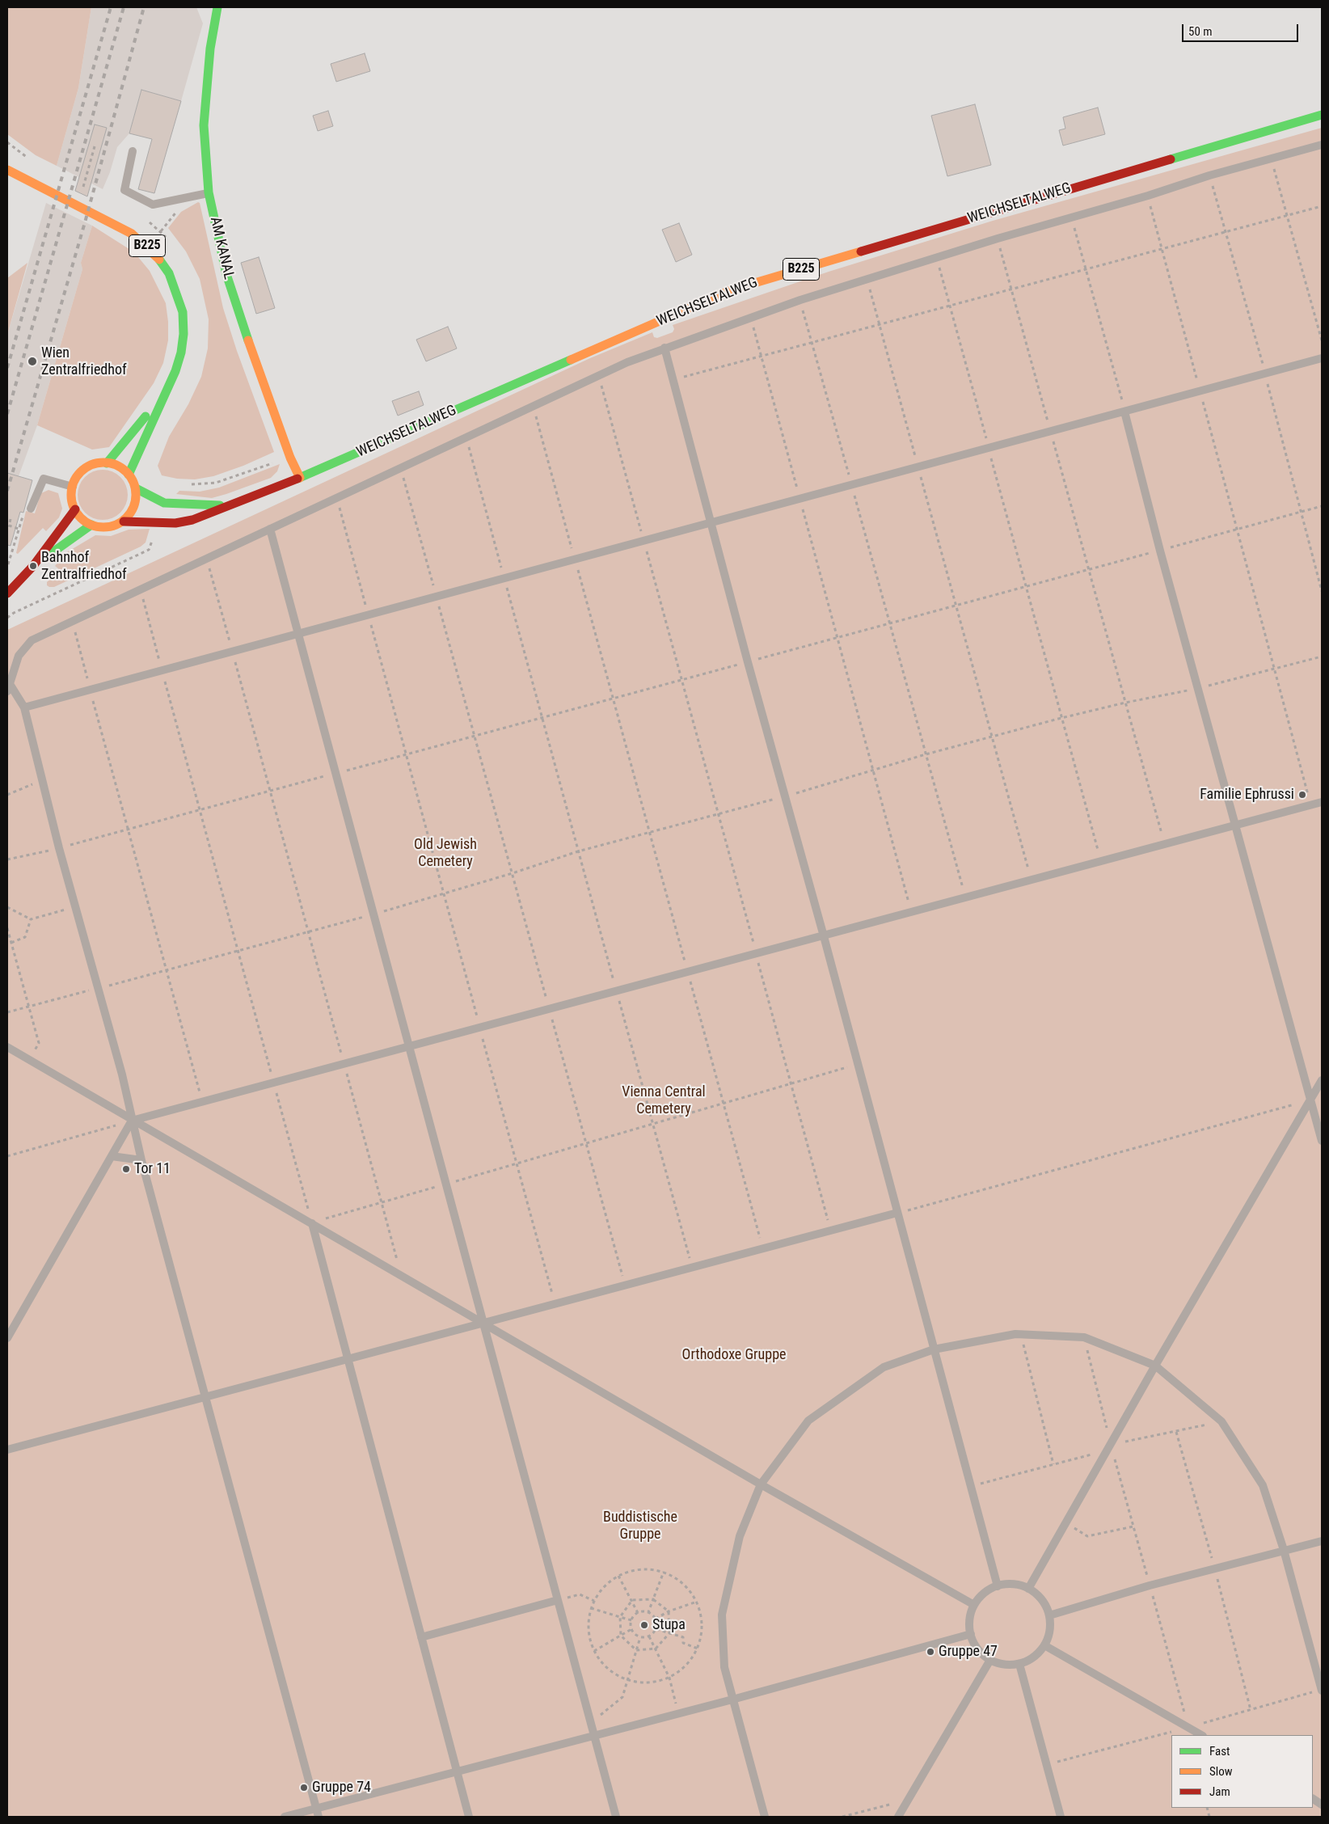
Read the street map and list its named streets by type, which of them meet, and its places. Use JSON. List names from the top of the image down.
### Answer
{
  "streets": {
    "main road": ["WEICHSELTALWEG", "B225", "AM KANAL"]
  },
  "crossings": [
    ["WEICHSELTALWEG", "B225"],
    ["WEICHSELTALWEG", "AM KANAL"]
  ],
  "parks": [
    "Old Jewish Cemetery",
    "Vienna Central Cemetery",
    "Orthodoxe Gruppe",
    "Buddistische Gruppe"
  ],
  "places": [
    "Wien Zentralfriedhof",
    "Bahnhof Zentralfriedhof",
    "Familie Ephrussi",
    "Tor 11",
    "Stupa",
    "Gruppe 47",
    "Gruppe 74"
  ],
  "legend": ["Fast", "Slow", "Jam"],
  "scale_bar": "50 m"
}
